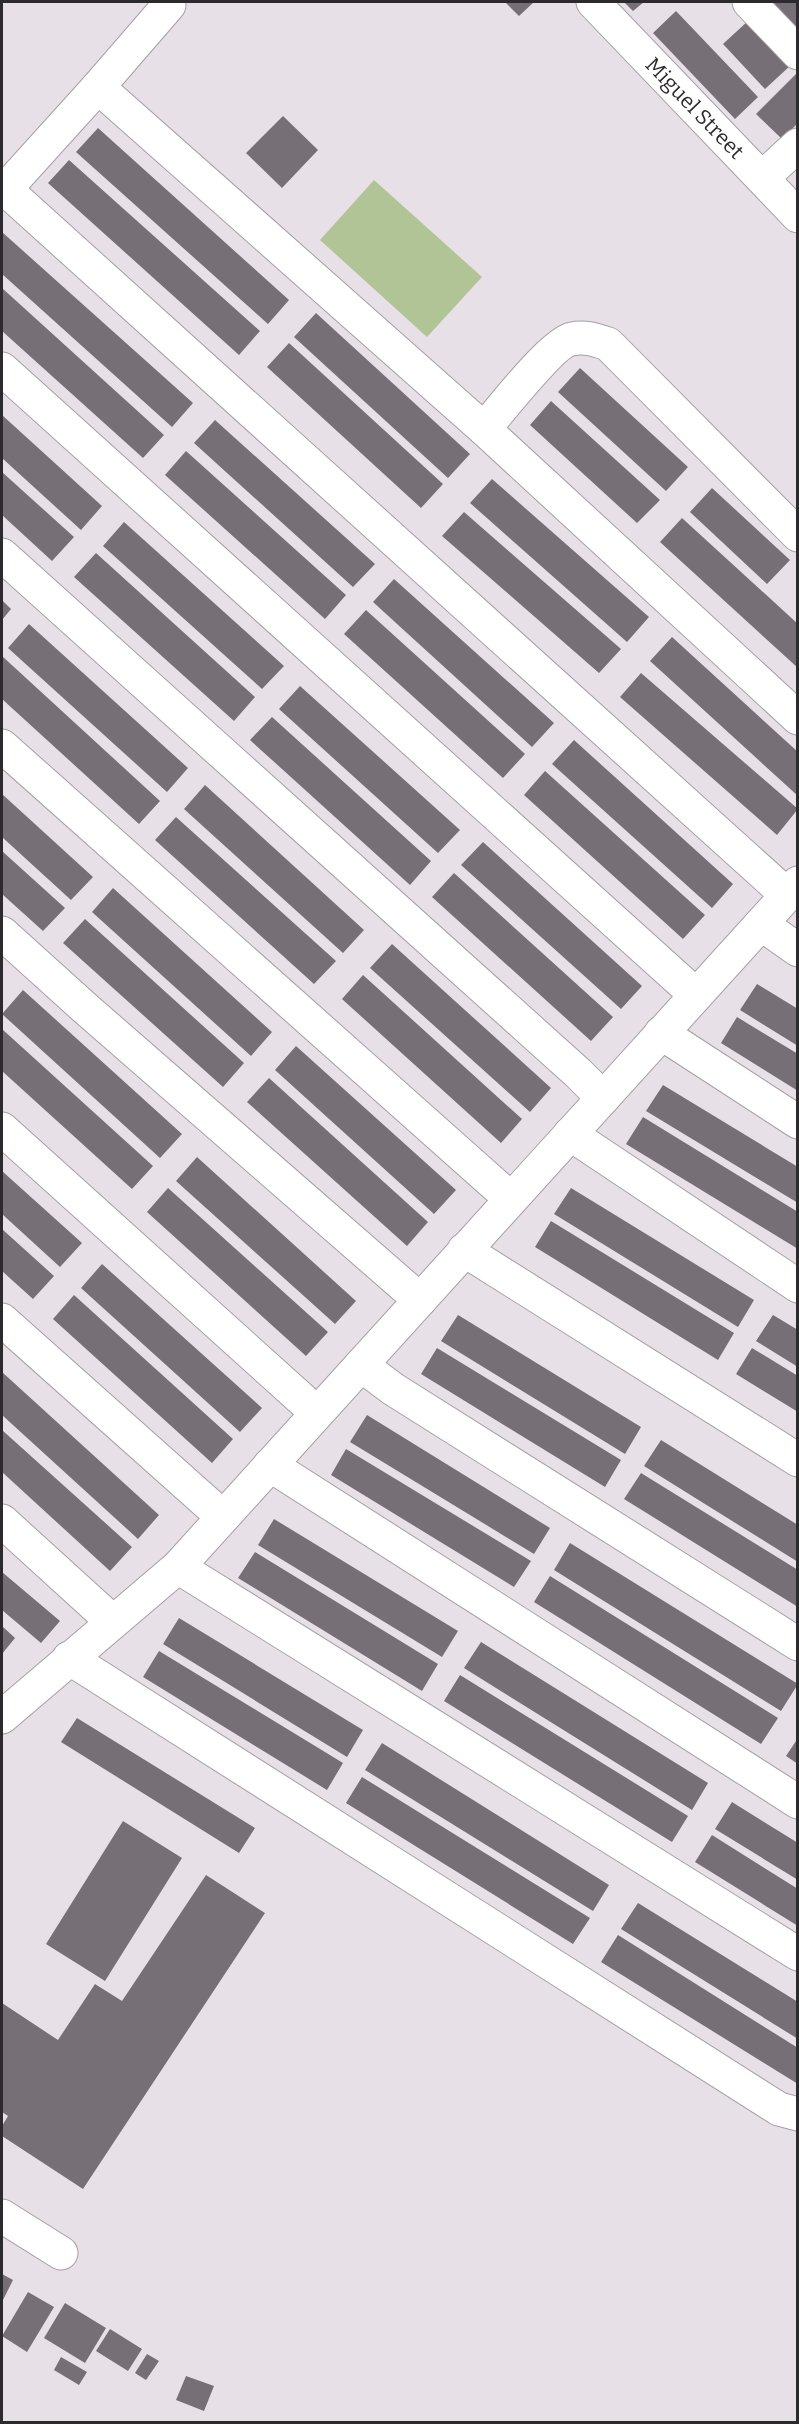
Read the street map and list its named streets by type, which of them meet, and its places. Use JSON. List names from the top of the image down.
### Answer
{
  "streets": {
    "street": ["Miguel Street"]
  }
}
